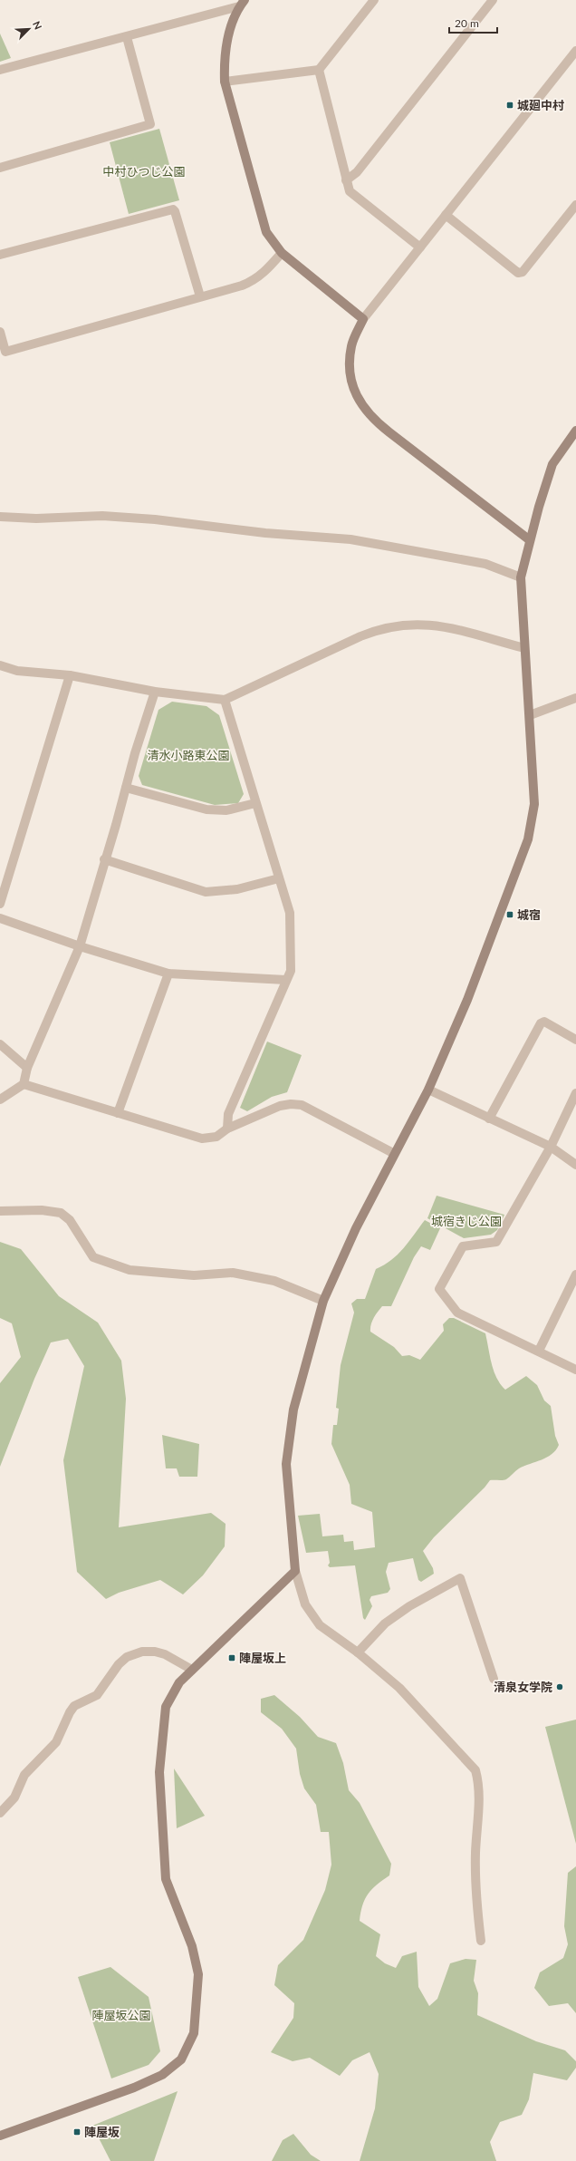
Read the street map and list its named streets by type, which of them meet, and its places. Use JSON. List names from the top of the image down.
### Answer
{
  "parks": [
    "中村ひつじ公園",
    "清水小路東公園",
    "城宿きじ公園",
    "陣屋坂公園"
  ],
  "places": {
    "transit": [
      "城廻中村",
      "城宿",
      "陣屋坂上",
      "陣屋坂"
    ],
    "other": ["清泉女学院"]
  },
  "scale_bar": "20 m",
  "north": "top right"
}
